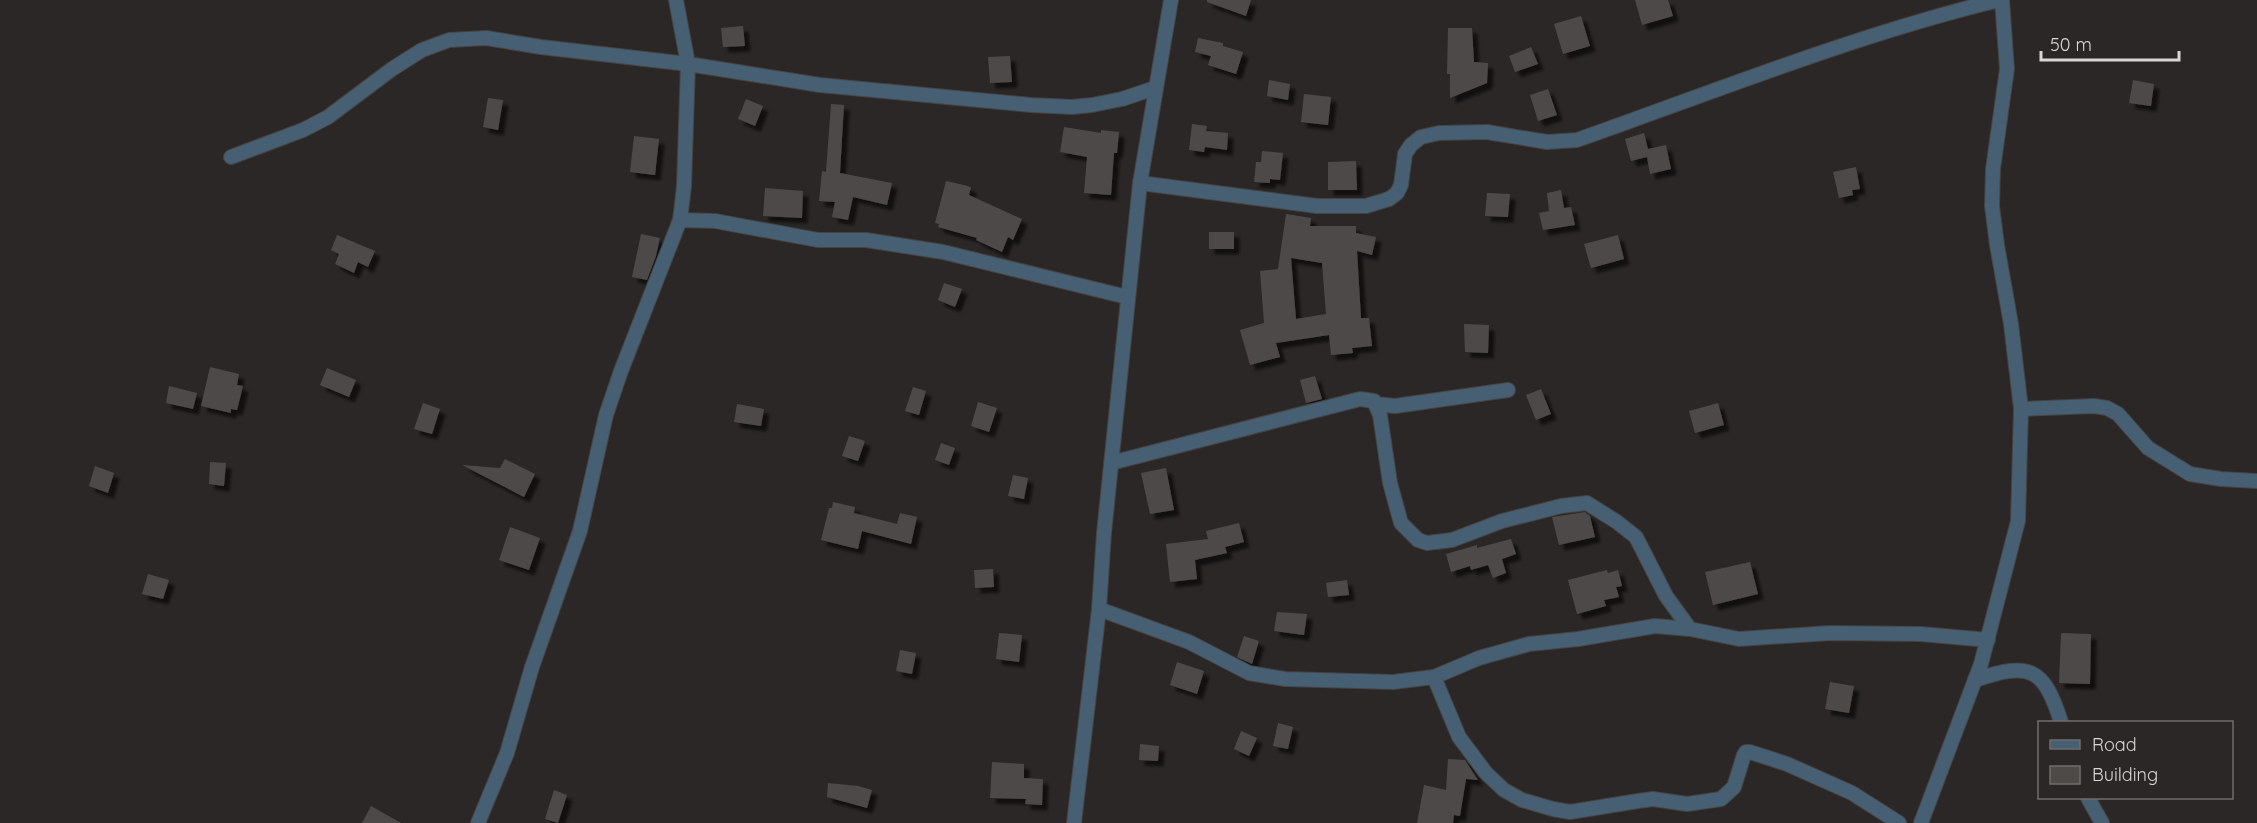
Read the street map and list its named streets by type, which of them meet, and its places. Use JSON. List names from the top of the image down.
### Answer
{
  "legend": ["Road", "Building"],
  "scale_bar": "50 m"
}
